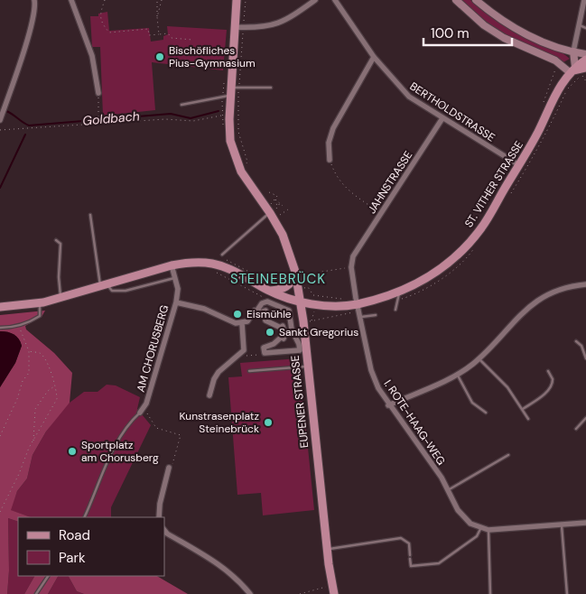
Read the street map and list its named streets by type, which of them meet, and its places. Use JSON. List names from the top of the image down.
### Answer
{
  "streets": {
    "main road": ["ST. VITHER STRASSE", "EUPENER STRASSE"],
    "street": [
      "BERTHOLDSTRASSE",
      "JAHNSTRASSE",
      "AM CHORUSBERG",
      "I. ROTE-HAAG-WEG"
    ]
  },
  "crossings": [
    ["BERTHOLDSTRASSE", "JAHNSTRASSE"],
    ["BERTHOLDSTRASSE", "ST. VITHER STRASSE"],
    ["JAHNSTRASSE", "I. ROTE-HAAG-WEG"],
    ["ST. VITHER STRASSE", "AM CHORUSBERG"],
    ["ST. VITHER STRASSE", "EUPENER STRASSE"],
    ["ST. VITHER STRASSE", "I. ROTE-HAAG-WEG"]
  ],
  "districts": ["STEINEBRÜCK"],
  "water": ["Goldbach"],
  "places": [
    "Bischöfliches Pius-Gymnasium",
    "Eismühle",
    "Sankt Gregorius",
    "Kunstrasenplatz Steinebrück",
    "Sportplatz am Chorusberg"
  ],
  "legend": ["Road", "Park"],
  "scale_bar": "100 m"
}
